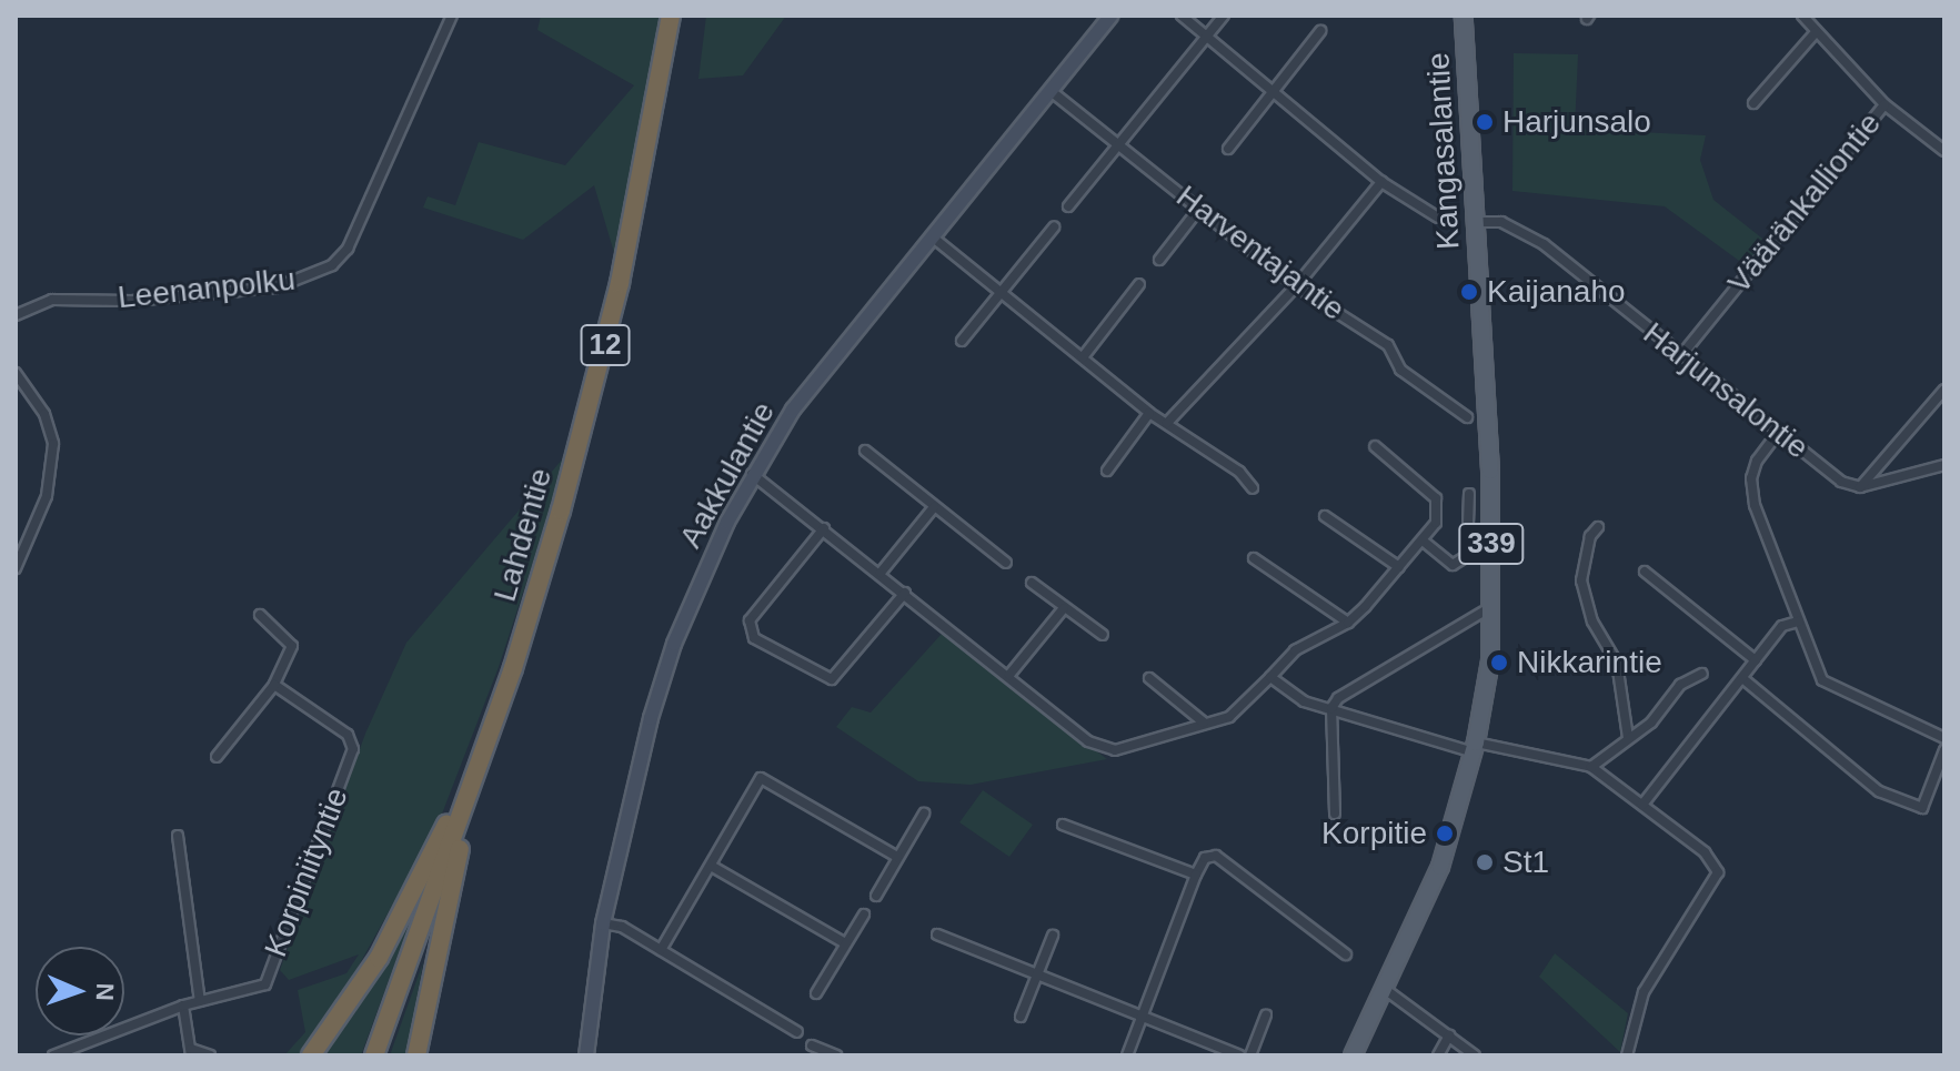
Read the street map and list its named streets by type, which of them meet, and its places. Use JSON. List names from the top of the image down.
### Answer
{
  "streets": {
    "highway": ["12", "Lahdentie"],
    "main road": ["Kangasalantie", "339"],
    "street": [
      "Vääränkalliontie",
      "Harventajantie",
      "Leenanpolku",
      "Harjunsalontie",
      "Aakkulantie",
      "Korpiniityntie"
    ]
  },
  "crossings": [
    ["Kangasalantie", "Harjunsalontie"],
    ["Vääränkalliontie", "Harjunsalontie"],
    ["Harventajantie", "Aakkulantie"]
  ],
  "places": [
    "Harjunsalo",
    "Kaijanaho",
    "Nikkarintie",
    "Korpitie",
    "St1"
  ],
  "north": "right"
}
